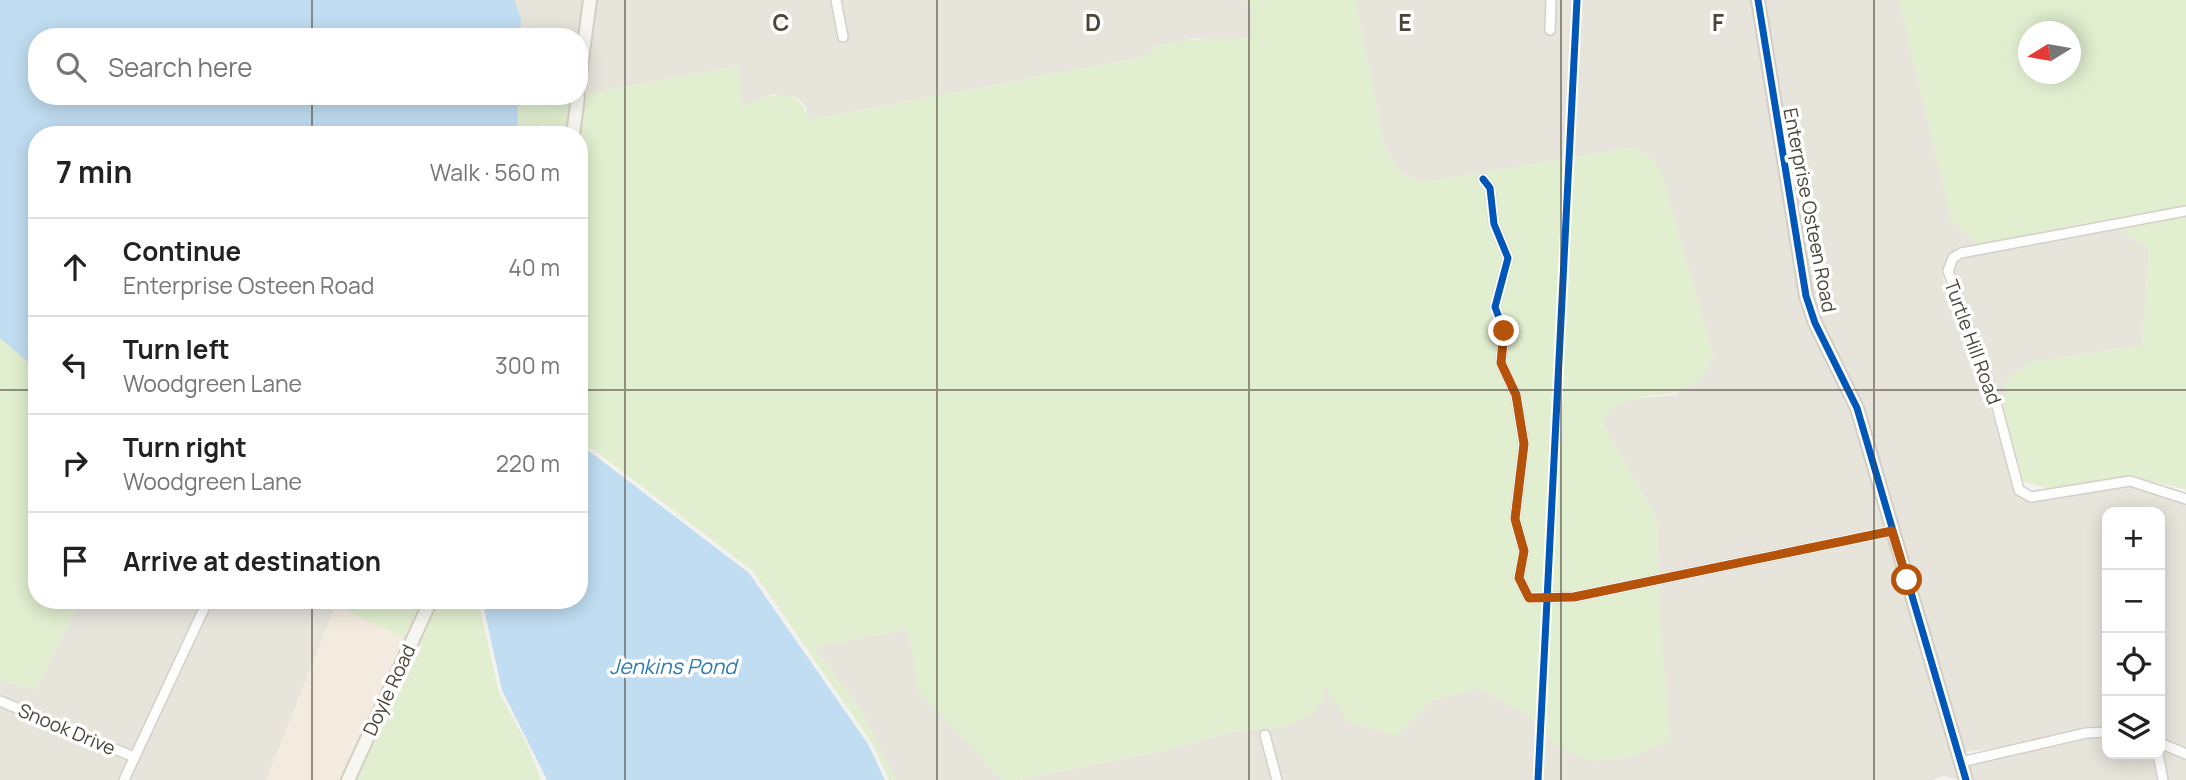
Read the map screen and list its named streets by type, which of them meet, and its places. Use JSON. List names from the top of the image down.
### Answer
{
  "streets": {
    "street": [
      "Enterprise Osteen Road",
      "Turtle Hill Road",
      "Doyle Road",
      "Snook Drive"
    ]
  },
  "water": ["Jenkins Pond"],
  "north": "left",
  "page": {
    "search": "Search here",
    "heading": ["7 min", "Walk · 560 m"],
    "list": [
      ["Continue", "Enterprise Osteen Road", "40 m"],
      ["Turn left", "Woodgreen Lane", "300 m"],
      ["Turn right", "Woodgreen Lane", "220 m"],
      "Arrive at destination"
    ],
    "map_buttons": ["+", "−"]
  },
  "grid": {
    "columns": [
      "C",
      "D",
      "E",
      "F"
    ]
  }
}
